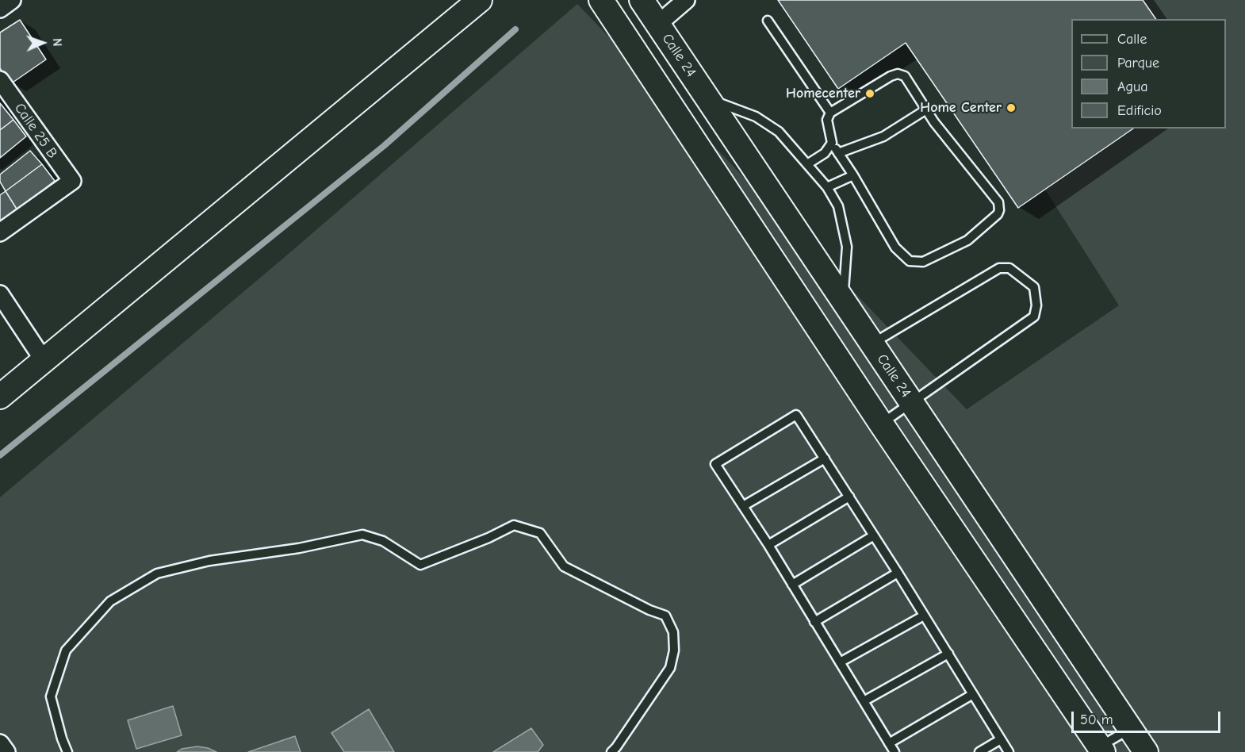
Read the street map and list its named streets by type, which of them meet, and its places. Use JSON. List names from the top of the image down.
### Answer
{
  "streets": {
    "street": ["Calle 24", "Calle 25 B"]
  },
  "places": ["Homecenter", "Home Center"],
  "legend": [
    "Calle",
    "Parque",
    "Agua",
    "Edificio"
  ],
  "scale_bar": "50 m",
  "north": "right"
}
